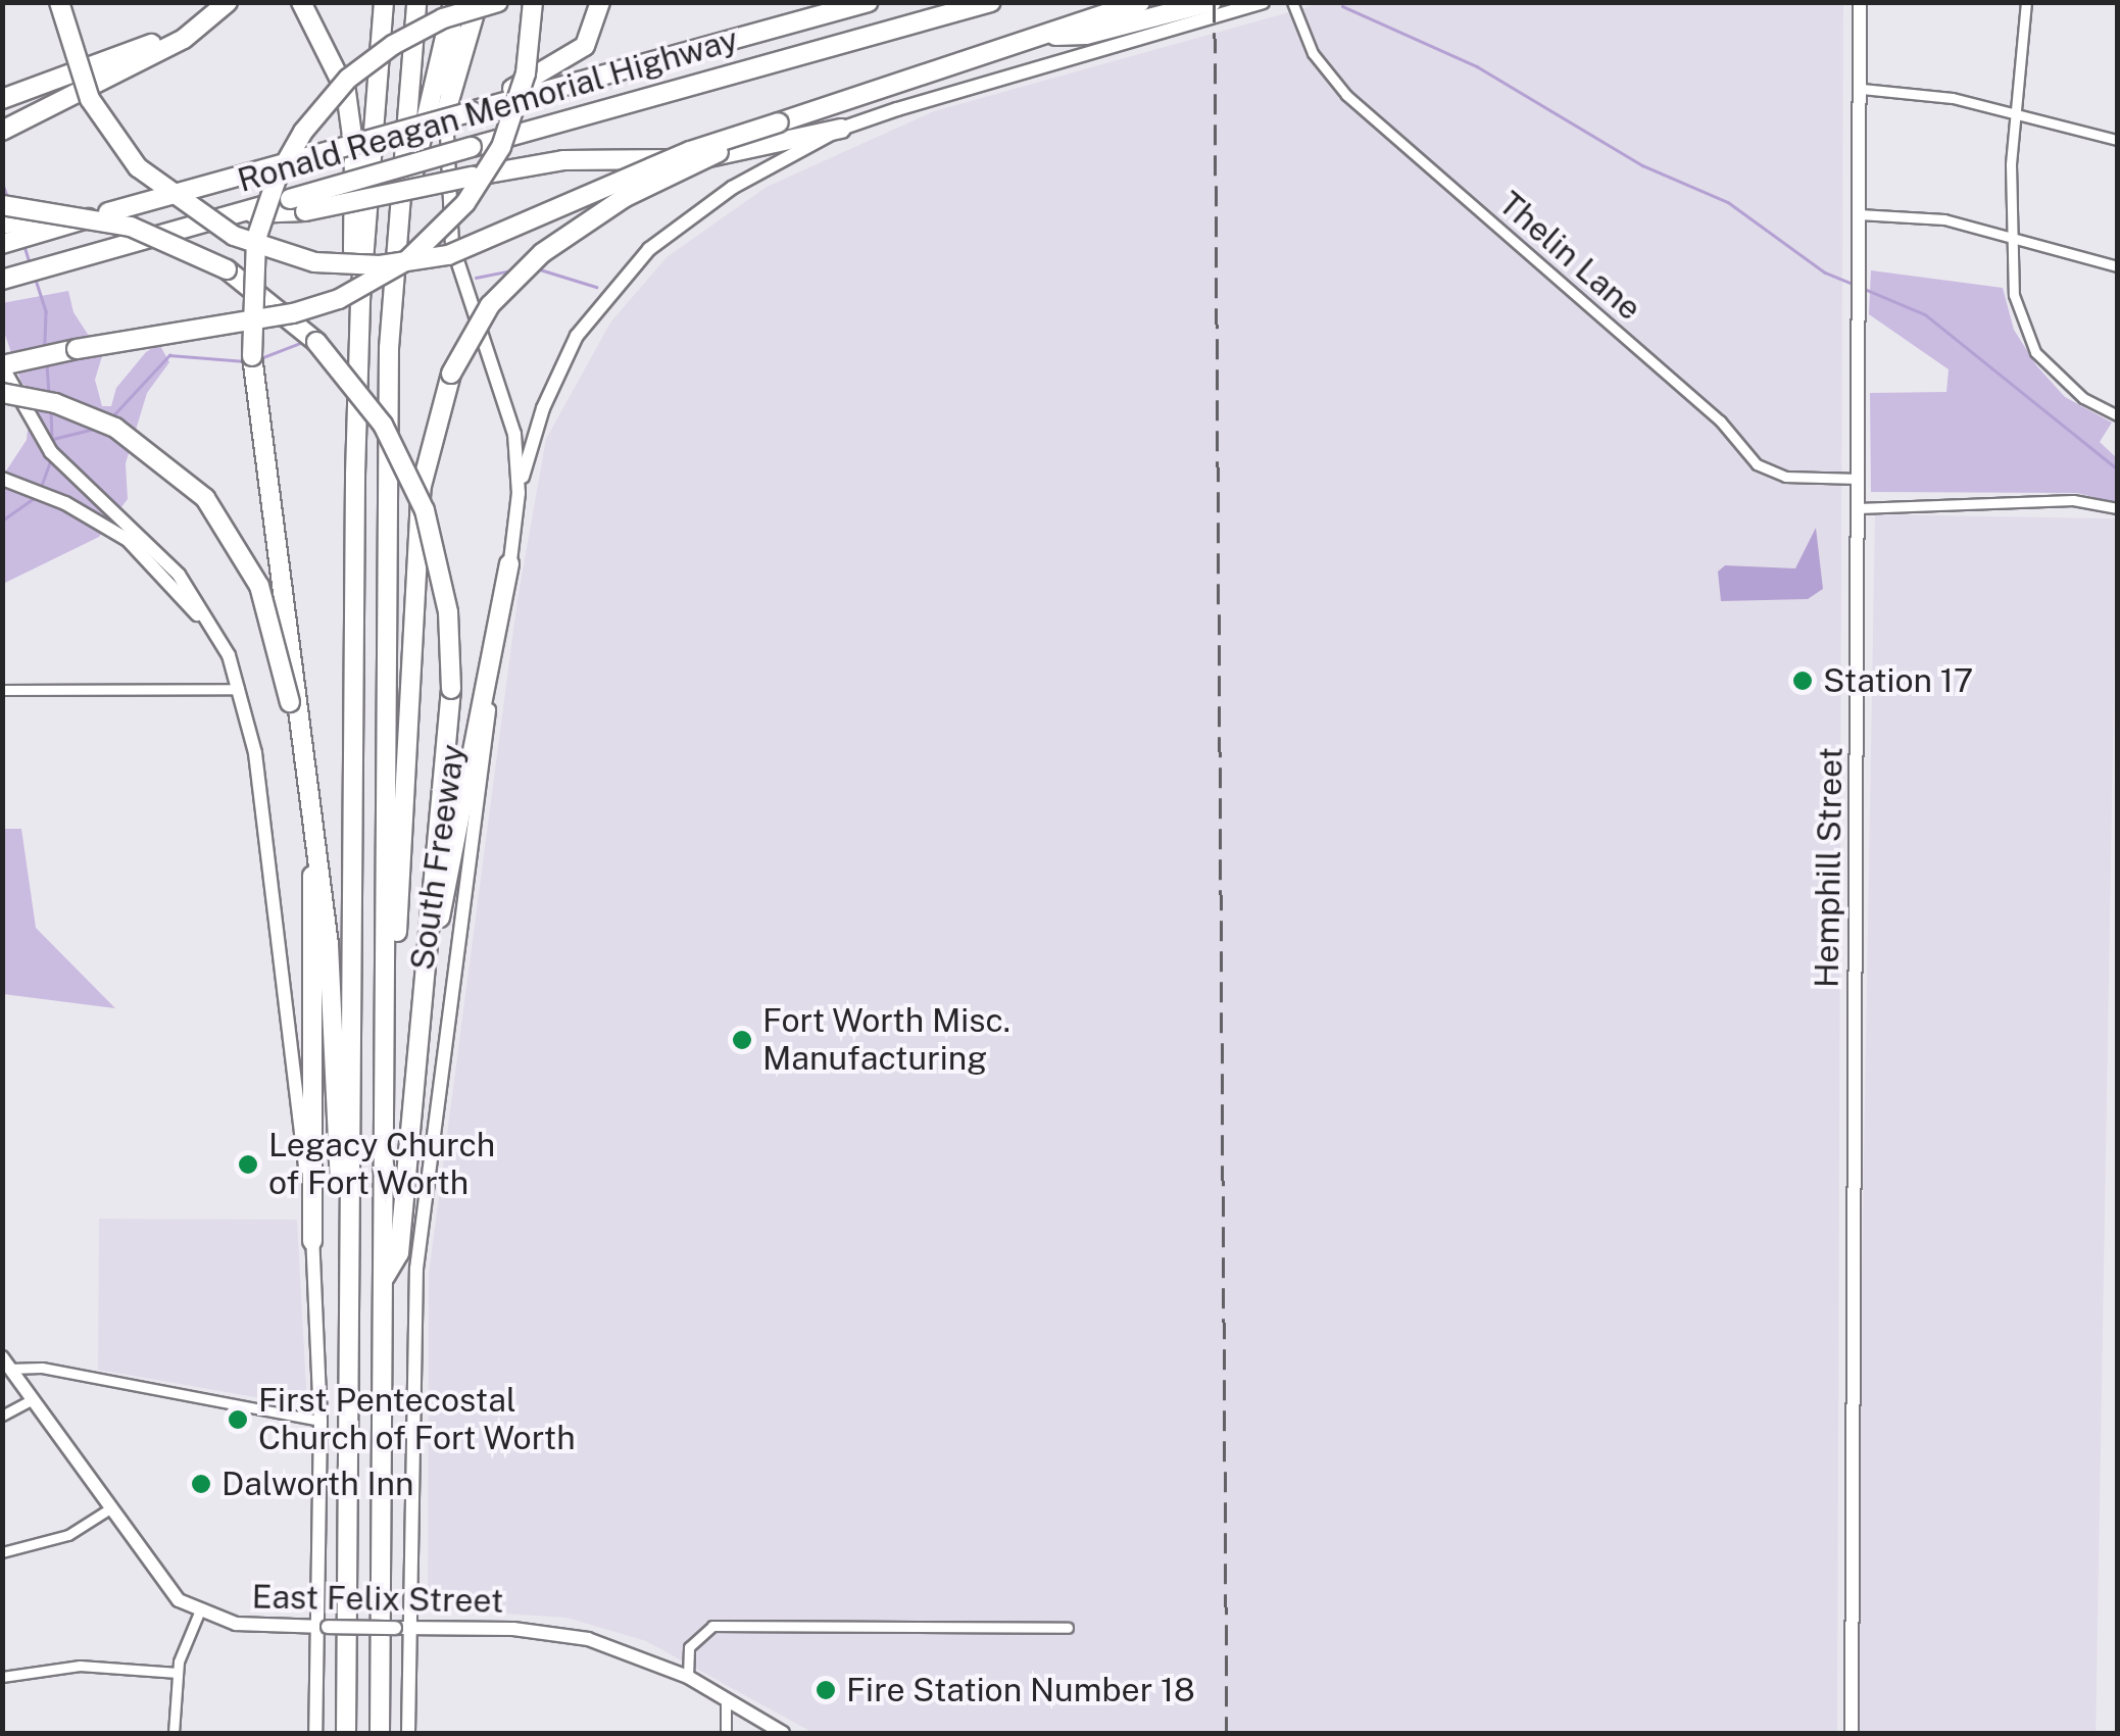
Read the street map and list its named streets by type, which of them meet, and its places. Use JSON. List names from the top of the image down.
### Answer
{
  "streets": {
    "highway": ["Ronald Reagan Memorial Highway", "South Freeway"],
    "main road": ["Hemphill Street", "East Felix Street"],
    "street": ["Thelin Lane"]
  },
  "crossings": [
    ["Thelin Lane", "Hemphill Street"],
    ["South Freeway", "East Felix Street"]
  ],
  "places": [
    "Station 17",
    "Fort Worth Misc. Manufacturing",
    "Legacy Church of Fort Worth",
    "First Pentecostal Church of Fort Worth",
    "Dalworth Inn",
    "Fire Station Number 18"
  ]
}
